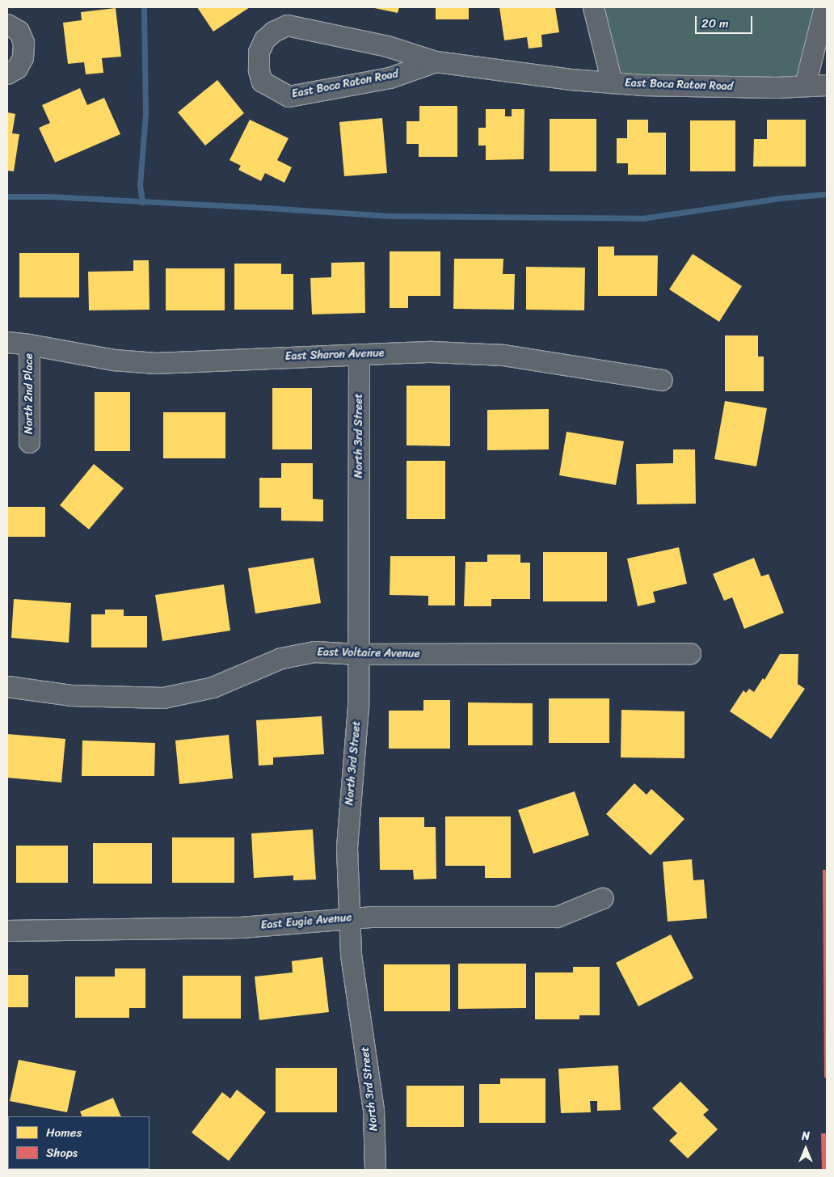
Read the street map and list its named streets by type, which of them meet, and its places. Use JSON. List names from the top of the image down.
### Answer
{
  "streets": {
    "street": [
      "East Boca Raton Road",
      "East Sharon Avenue",
      "North 2nd Place",
      "North 3rd Street",
      "East Voltaire Avenue",
      "East Eugie Avenue"
    ]
  },
  "crossings": [
    ["East Sharon Avenue", "North 2nd Place"],
    ["East Sharon Avenue", "North 3rd Street"],
    ["North 3rd Street", "East Voltaire Avenue"],
    ["North 3rd Street", "East Eugie Avenue"]
  ],
  "legend": ["Homes", "Shops"],
  "scale_bar": "20 m",
  "north": "top"
}
